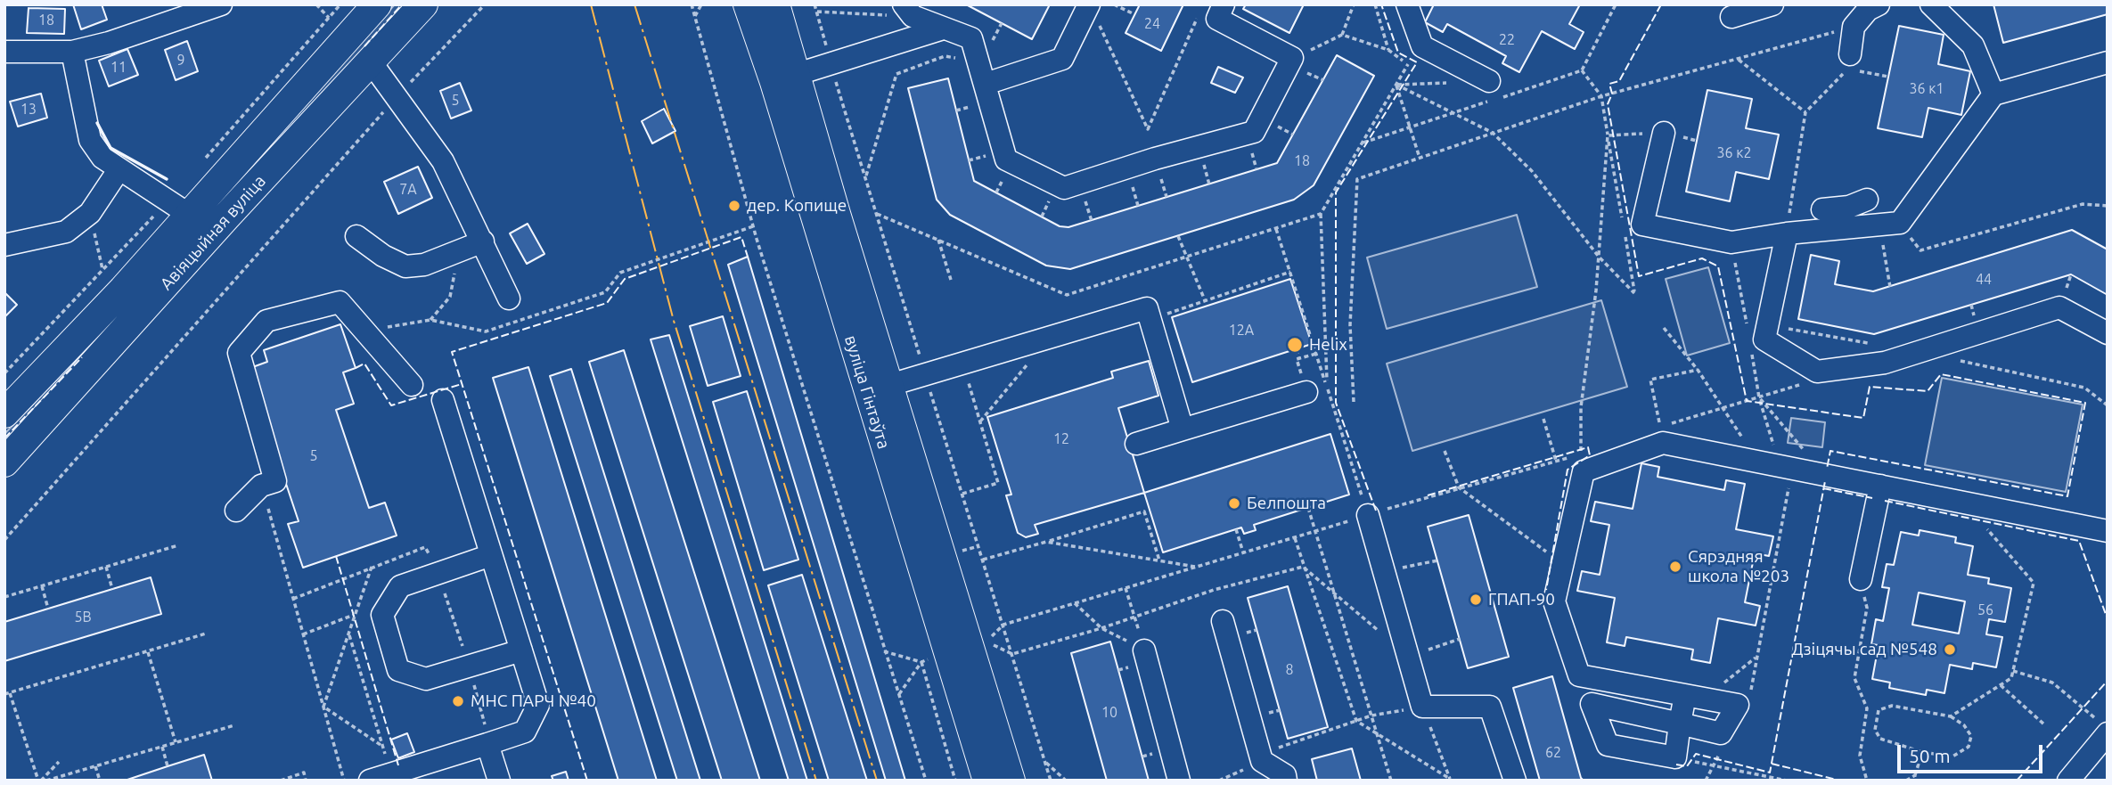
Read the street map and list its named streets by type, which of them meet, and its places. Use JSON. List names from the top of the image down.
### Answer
{
  "streets": {
    "main road": ["Авіяцыйная вуліца", "вуліца Гінтаўта"]
  },
  "places": [
    "дер. Копище",
    "Helix",
    "Белпошта",
    "Сярэдняя школа №203",
    "ГПАП-90",
    "Дзіцячы сад №548",
    "МНС ПАРЧ №40"
  ],
  "house_numbers": [
    "18",
    "24",
    "22",
    "9",
    "11",
    "36 к1",
    "5",
    "13",
    "36 к2",
    "18",
    "7А",
    "44",
    "12А",
    "12",
    "5",
    "56",
    "5В",
    "8",
    "10",
    "62"
  ],
  "scale_bar": "50 m"
}
